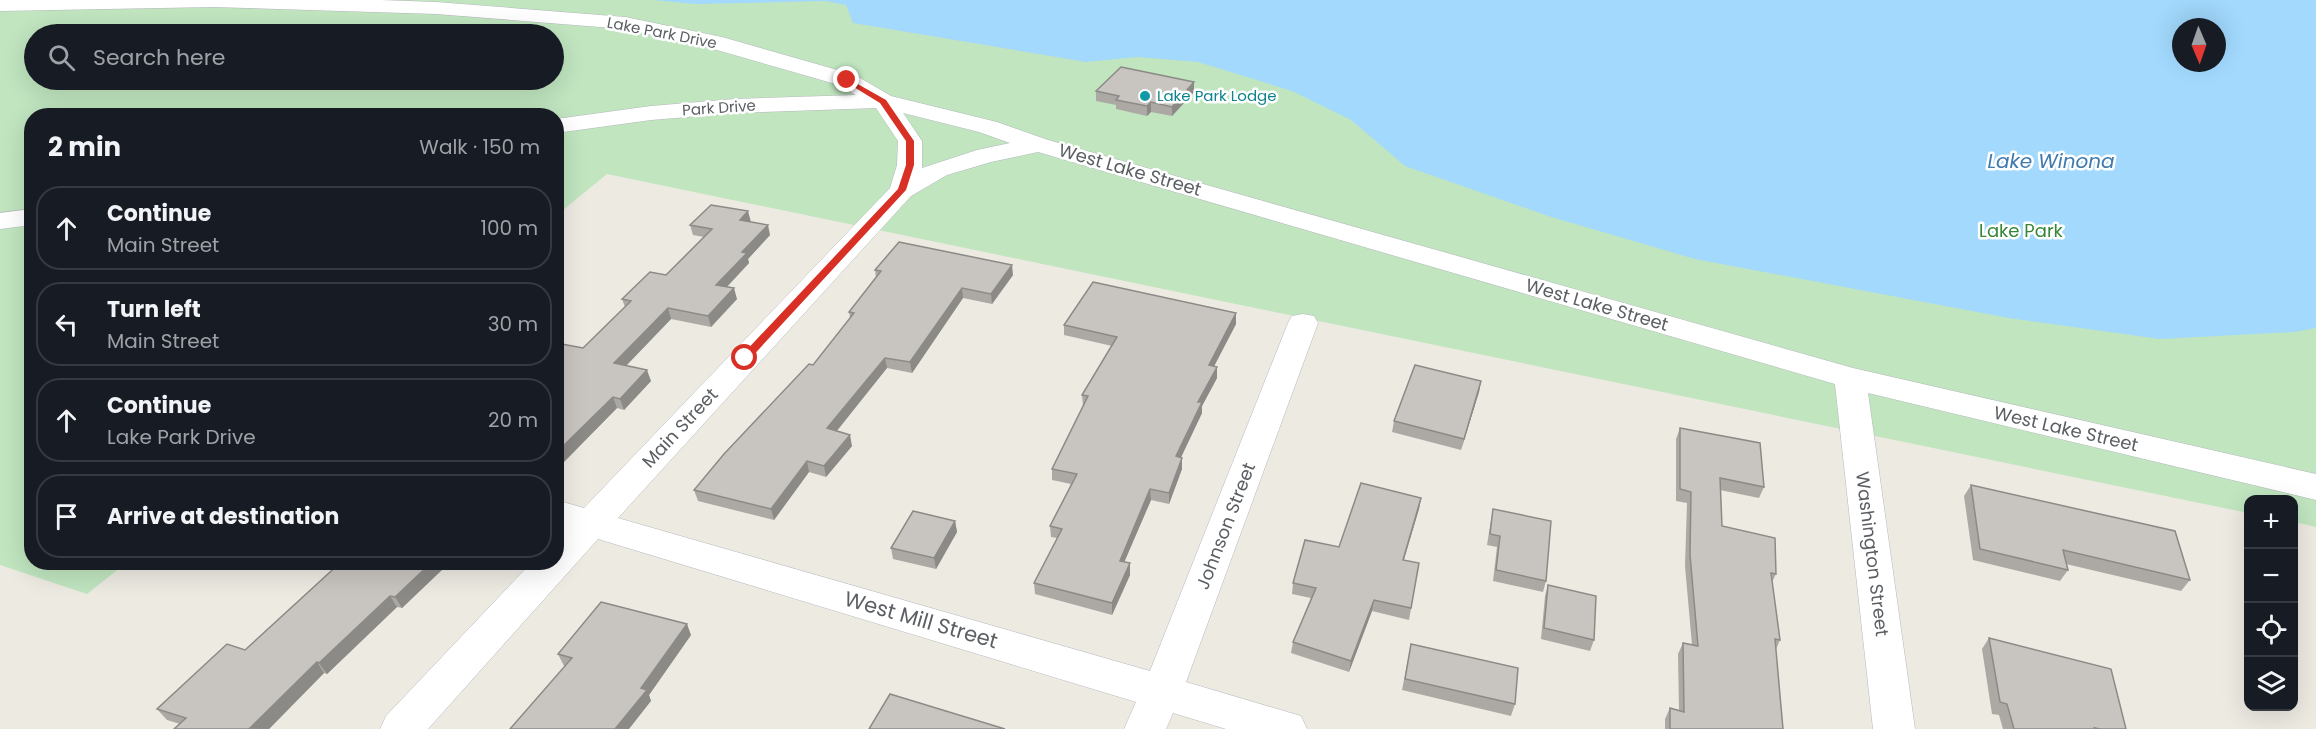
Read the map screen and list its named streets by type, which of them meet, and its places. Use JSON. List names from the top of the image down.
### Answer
{
  "streets": {
    "street": [
      "Lake Park Drive",
      "Park Drive",
      "West Lake Street",
      "Main Street",
      "Johnson Street",
      "Washington Street",
      "West Mill Street"
    ]
  },
  "crossings": [
    ["Lake Park Drive", "Park Drive"],
    ["Lake Park Drive", "West Lake Street"],
    ["Lake Park Drive", "Main Street"],
    ["Park Drive", "West Lake Street"],
    ["Park Drive", "Main Street"],
    ["West Lake Street", "Main Street"],
    ["West Lake Street", "Washington Street"],
    ["Main Street", "West Mill Street"],
    ["Johnson Street", "West Mill Street"]
  ],
  "water": ["Lake Winona"],
  "parks": ["Lake Park"],
  "places": ["Lake Park Lodge"],
  "north": "bottom",
  "page": {
    "search": "Search here",
    "heading": ["2 min", "Walk · 150 m"],
    "list": [
      ["Continue", "Main Street", "100 m"],
      ["Turn left", "Main Street", "30 m"],
      ["Continue", "Lake Park Drive", "20 m"],
      "Arrive at destination"
    ],
    "map_buttons": ["+", "−"]
  }
}
